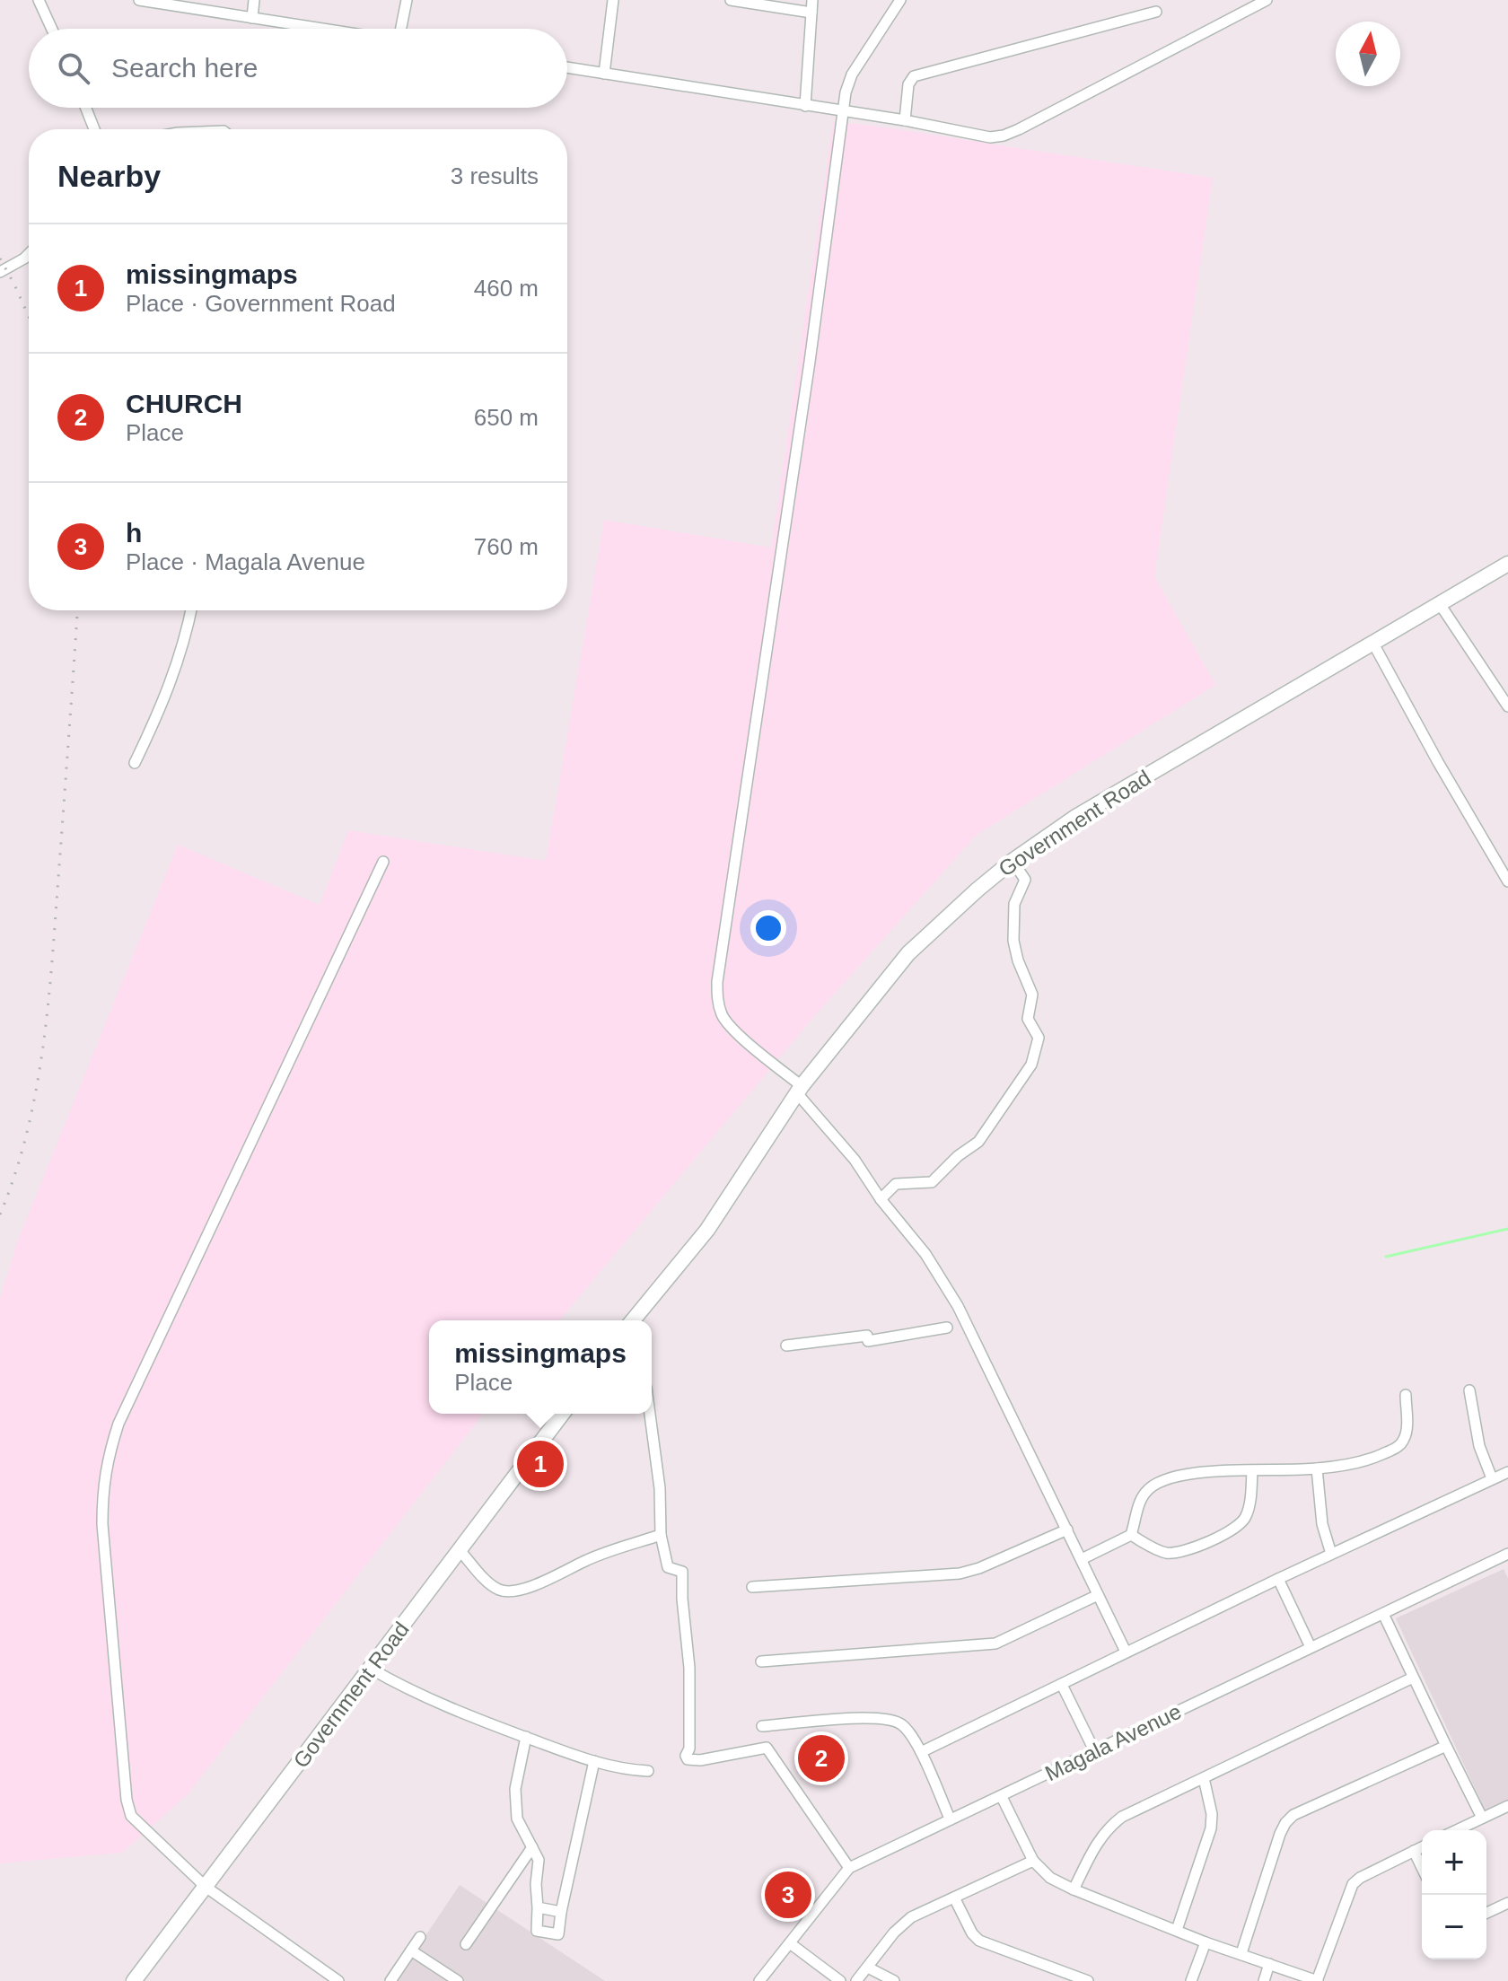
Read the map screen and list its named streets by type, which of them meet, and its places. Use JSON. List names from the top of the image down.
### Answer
{
  "streets": {
    "street": ["Government Road", "Magala Avenue"]
  },
  "north": "top",
  "page": {
    "search": "Search here",
    "heading": ["Nearby", "3 results"],
    "list": [
      {
        "mark": "1",
        "name": "missingmaps",
        "note": "Place · Government Road",
        "value": "460 m"
      },
      {
        "mark": "2",
        "name": "CHURCH",
        "note": "Place",
        "value": "650 m"
      },
      {
        "mark": "3",
        "name": "h",
        "note": "Place · Magala Avenue",
        "value": "760 m"
      }
    ],
    "popup": ["missingmaps", "Place"],
    "pins": ["1", "2", "3"],
    "map_buttons": ["+", "−"]
  }
}
